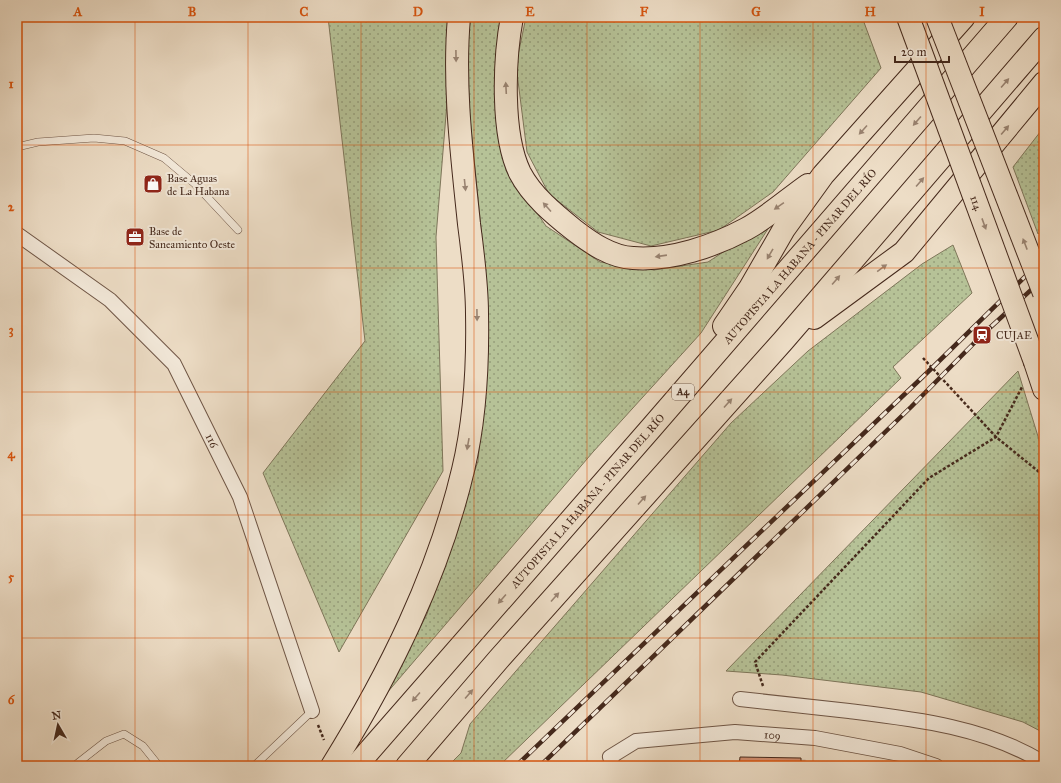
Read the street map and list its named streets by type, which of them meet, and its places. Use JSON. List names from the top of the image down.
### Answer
{
  "streets": {
    "highway": ["114", "AUTOPISTA LA HABANA - PINAR DEL RÍO", "A4"],
    "street": ["116", "109"]
  },
  "places": {
    "shop": ["Base Aguas de La Habana"],
    "office": ["Base de Saneamiento Oeste"],
    "station": ["CUJAE"]
  },
  "scale_bar": "20 m",
  "north": "top",
  "grid": {
    "columns": [
      "A",
      "B",
      "C",
      "D",
      "E",
      "F",
      "G",
      "H",
      "I"
    ],
    "rows": [
      "1",
      "2",
      "3",
      "4",
      "5",
      "6"
    ]
  }
}
